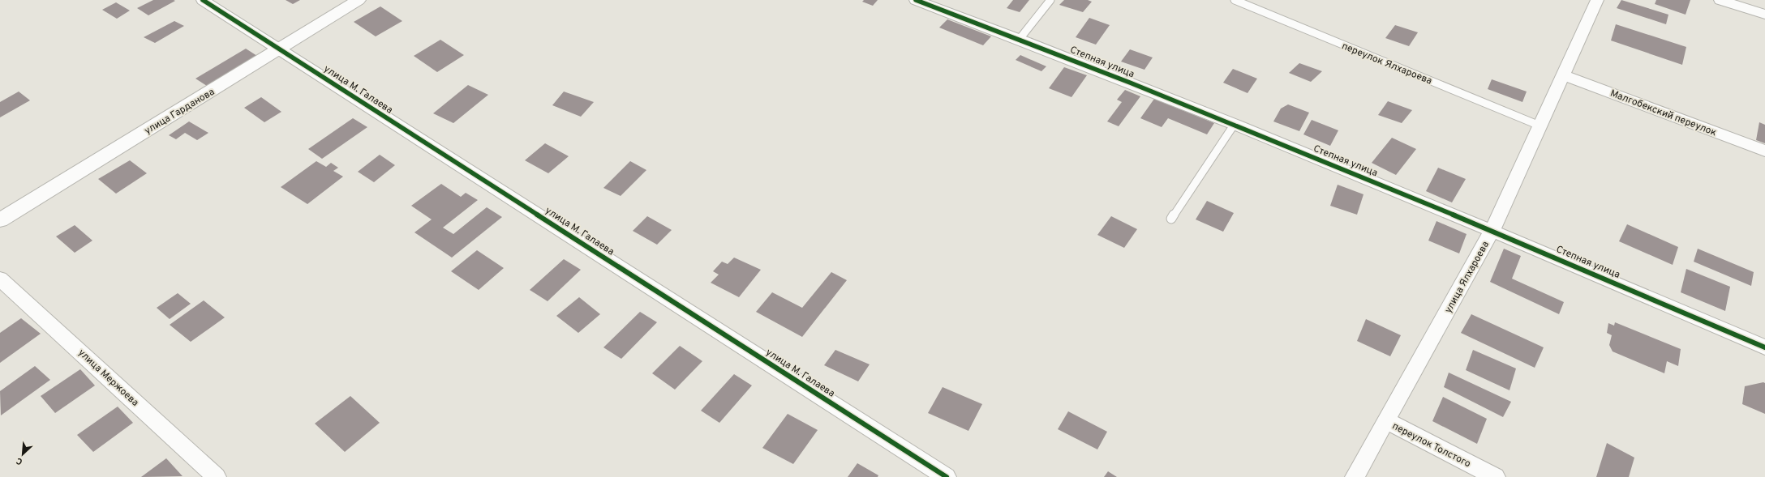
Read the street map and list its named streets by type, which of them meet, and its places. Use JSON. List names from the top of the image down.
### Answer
{
  "streets": {
    "street": [
      "Степная улица",
      "улица М. Галаева",
      "улица Гарданова",
      "Малгобекский переулок",
      "улица Ялхароева",
      "улица Мержоева",
      "переулок Толстого"
    ],
    "lane": ["переулок Ялхароева"]
  },
  "crossings": [
    ["Степная улица", "улица Ялхароева"],
    ["переулок Ялхароева", "улица Ялхароева"],
    ["улица М. Галаева", "улица Гарданова"],
    ["Малгобекский переулок", "улица Ялхароева"],
    ["улица Ялхароева", "переулок Толстого"]
  ],
  "north": "bottom left"
}
